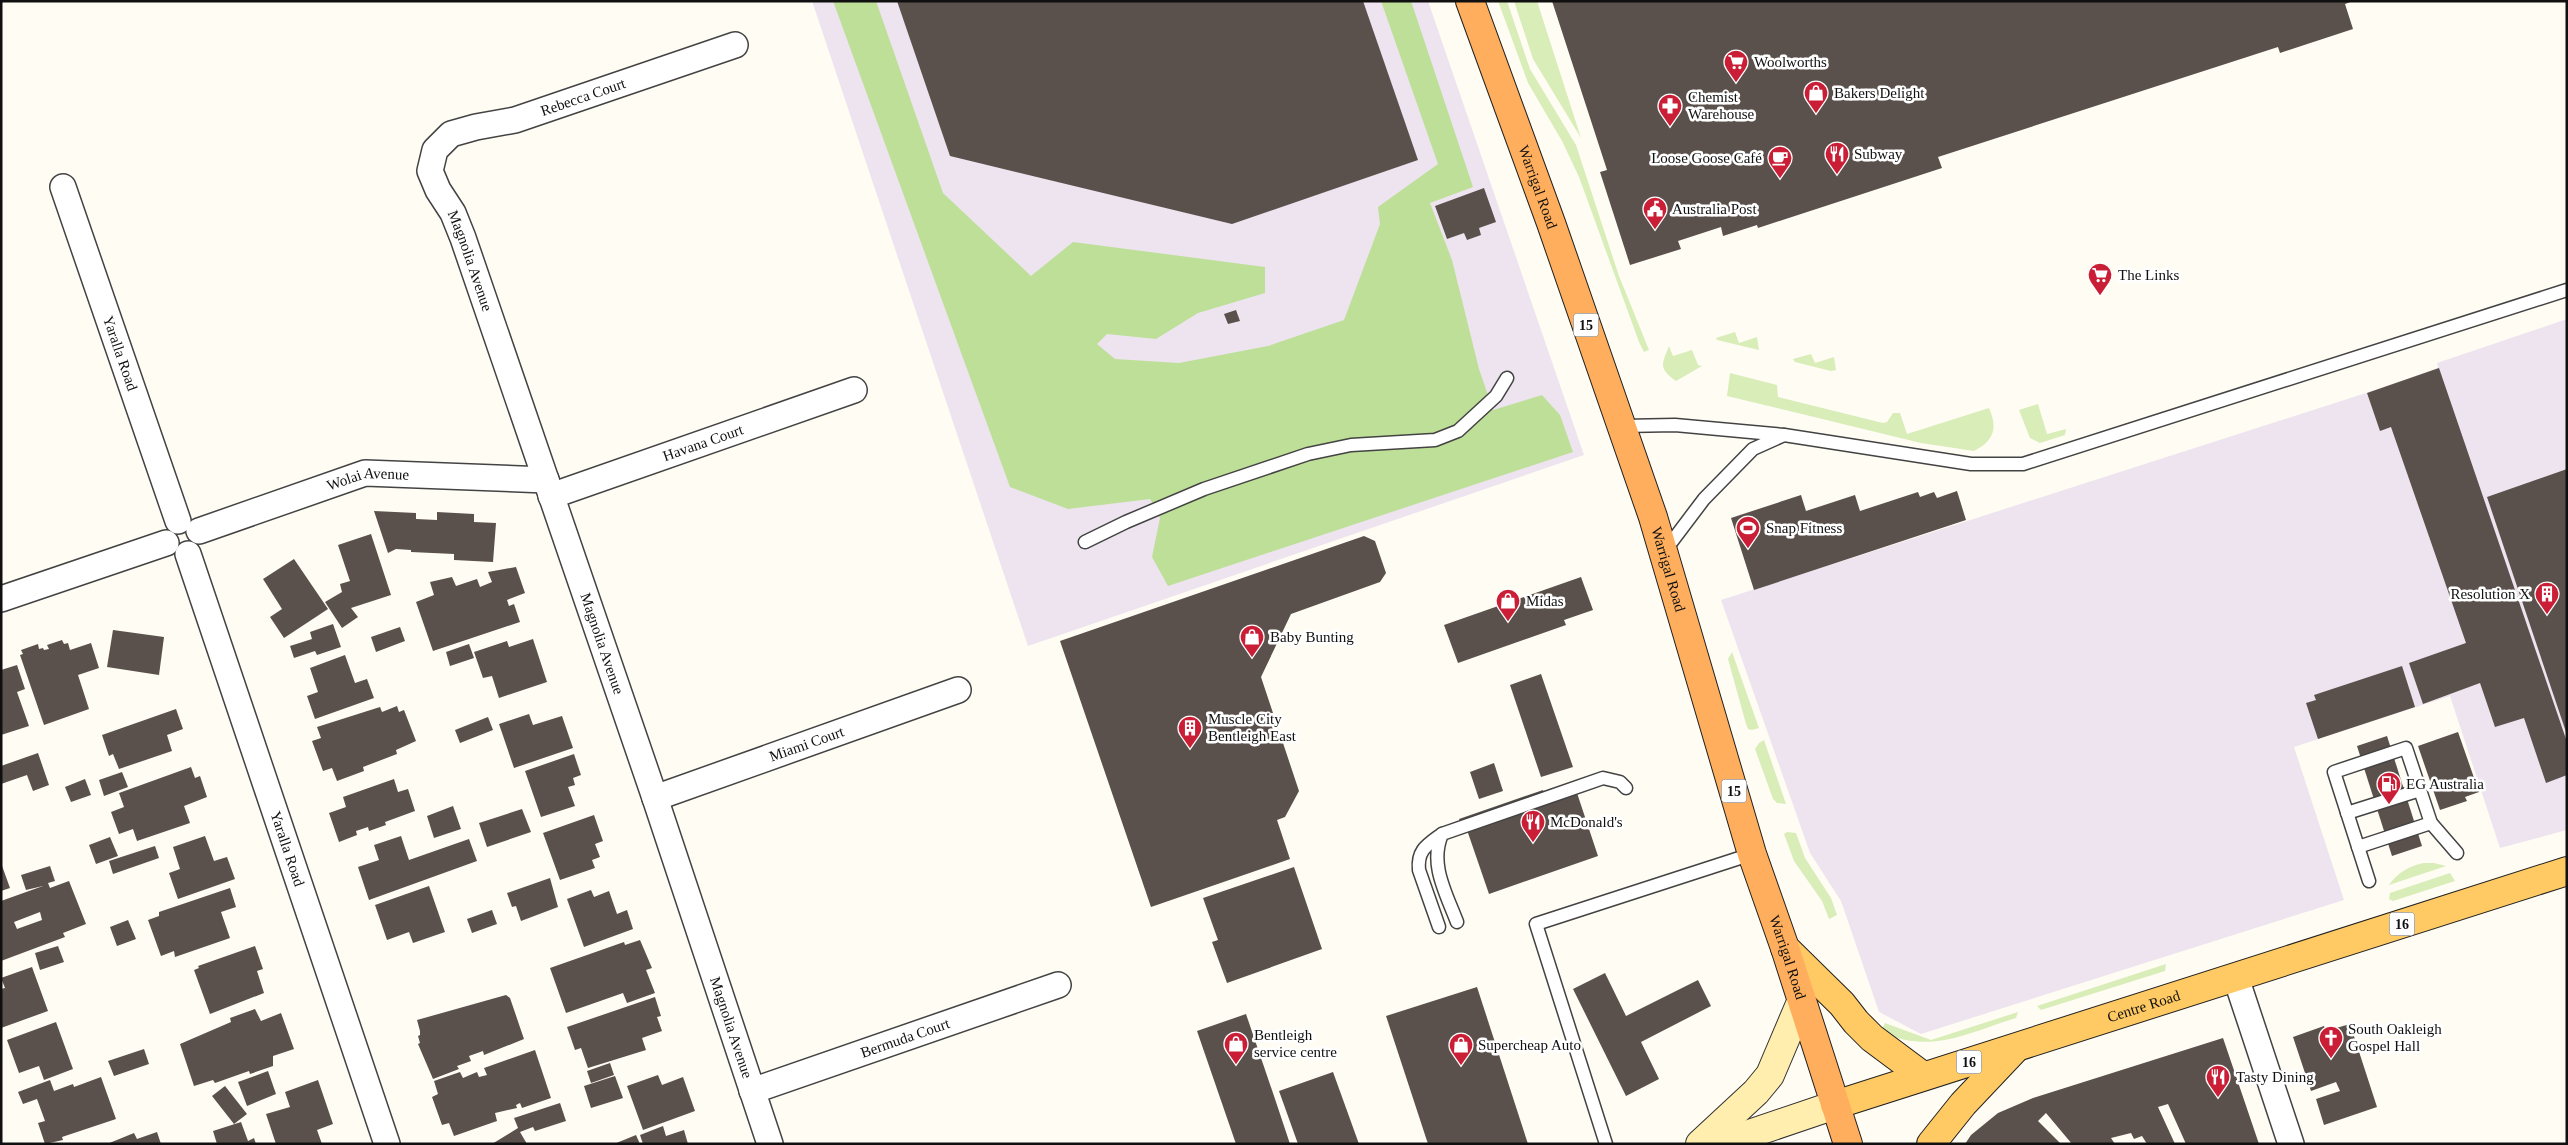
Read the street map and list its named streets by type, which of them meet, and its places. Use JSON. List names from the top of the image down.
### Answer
{
  "streets": {
    "highway": ["Warrigal Road", "15"],
    "main road": ["16", "Centre Road"],
    "street": [
      "Rebecca Court",
      "Magnolia Avenue",
      "Yaralla Road",
      "Havana Court",
      "Wolai Avenue",
      "Miami Court",
      "Bermuda Court"
    ]
  },
  "crossings": [
    ["Rebecca Court", "Magnolia Avenue"],
    ["Warrigal Road", "Centre Road"],
    ["Magnolia Avenue", "Havana Court"],
    ["Magnolia Avenue", "Wolai Avenue"],
    ["Magnolia Avenue", "Miami Court"],
    ["Magnolia Avenue", "Bermuda Court"],
    ["Yaralla Road", "Wolai Avenue"],
    ["Havana Court", "Wolai Avenue"]
  ],
  "places": {
    "supermarket": ["Woolworths", "The Links"],
    "shop": [
      "Bakers Delight",
      "Midas",
      "Baby Bunting",
      "Bentleigh service centre",
      "Supercheap Auto"
    ],
    "pharmacy": ["Chemist Warehouse"],
    "restaurant": ["Subway", "McDonald's", "Tasty Dining"],
    "cafe": ["Loose Goose Café"],
    "public building": ["Australia Post"],
    "sports": ["Snap Fitness"],
    "building": ["Resolution X", "Muscle City Bentleigh East"],
    "fuel station": ["EG Australia"],
    "church": ["South Oakleigh Gospel Hall"]
  }
}
